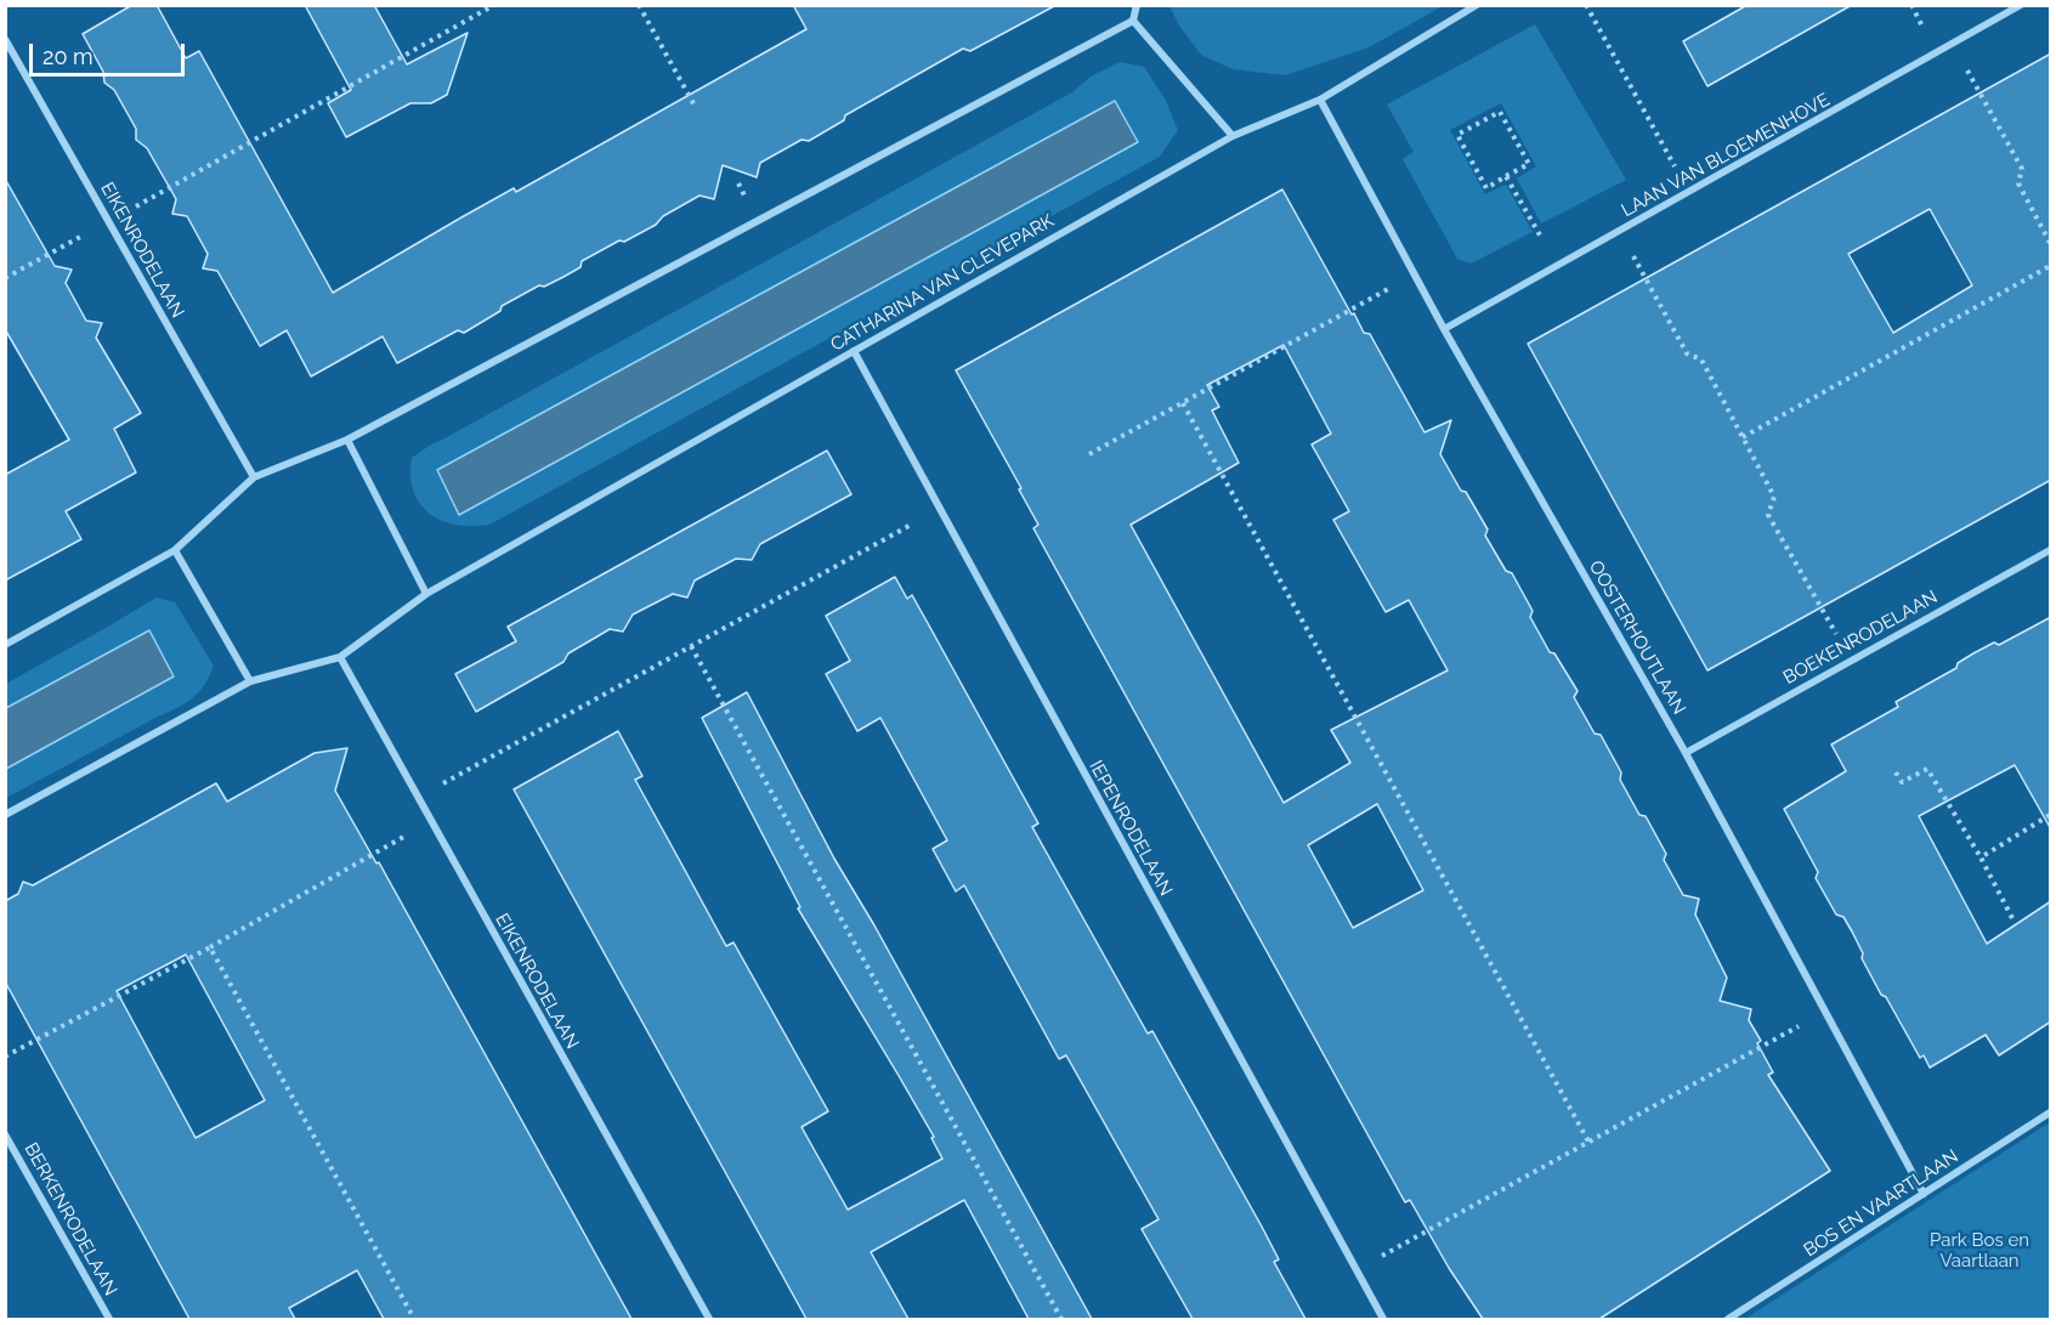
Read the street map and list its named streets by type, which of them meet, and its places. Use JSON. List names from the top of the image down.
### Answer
{
  "streets": {
    "street": [
      "LAAN VAN BLOEMENHOVE",
      "EIKENRODELAAN",
      "CATHARINA VAN CLEVEPARK",
      "OOSTERHOUTLAAN",
      "BOEKENRODELAAN",
      "IEPENRODELAAN",
      "BOS EN VAARTLAAN",
      "BERKENRODELAAN"
    ]
  },
  "crossings": [
    ["LAAN VAN BLOEMENHOVE", "OOSTERHOUTLAAN"],
    ["EIKENRODELAAN", "CATHARINA VAN CLEVEPARK"],
    ["CATHARINA VAN CLEVEPARK", "OOSTERHOUTLAAN"],
    ["CATHARINA VAN CLEVEPARK", "IEPENRODELAAN"],
    ["OOSTERHOUTLAAN", "BOEKENRODELAAN"],
    ["OOSTERHOUTLAAN", "BOS EN VAARTLAAN"]
  ],
  "parks": ["Park Bos en Vaartlaan"],
  "scale_bar": "20 m"
}
